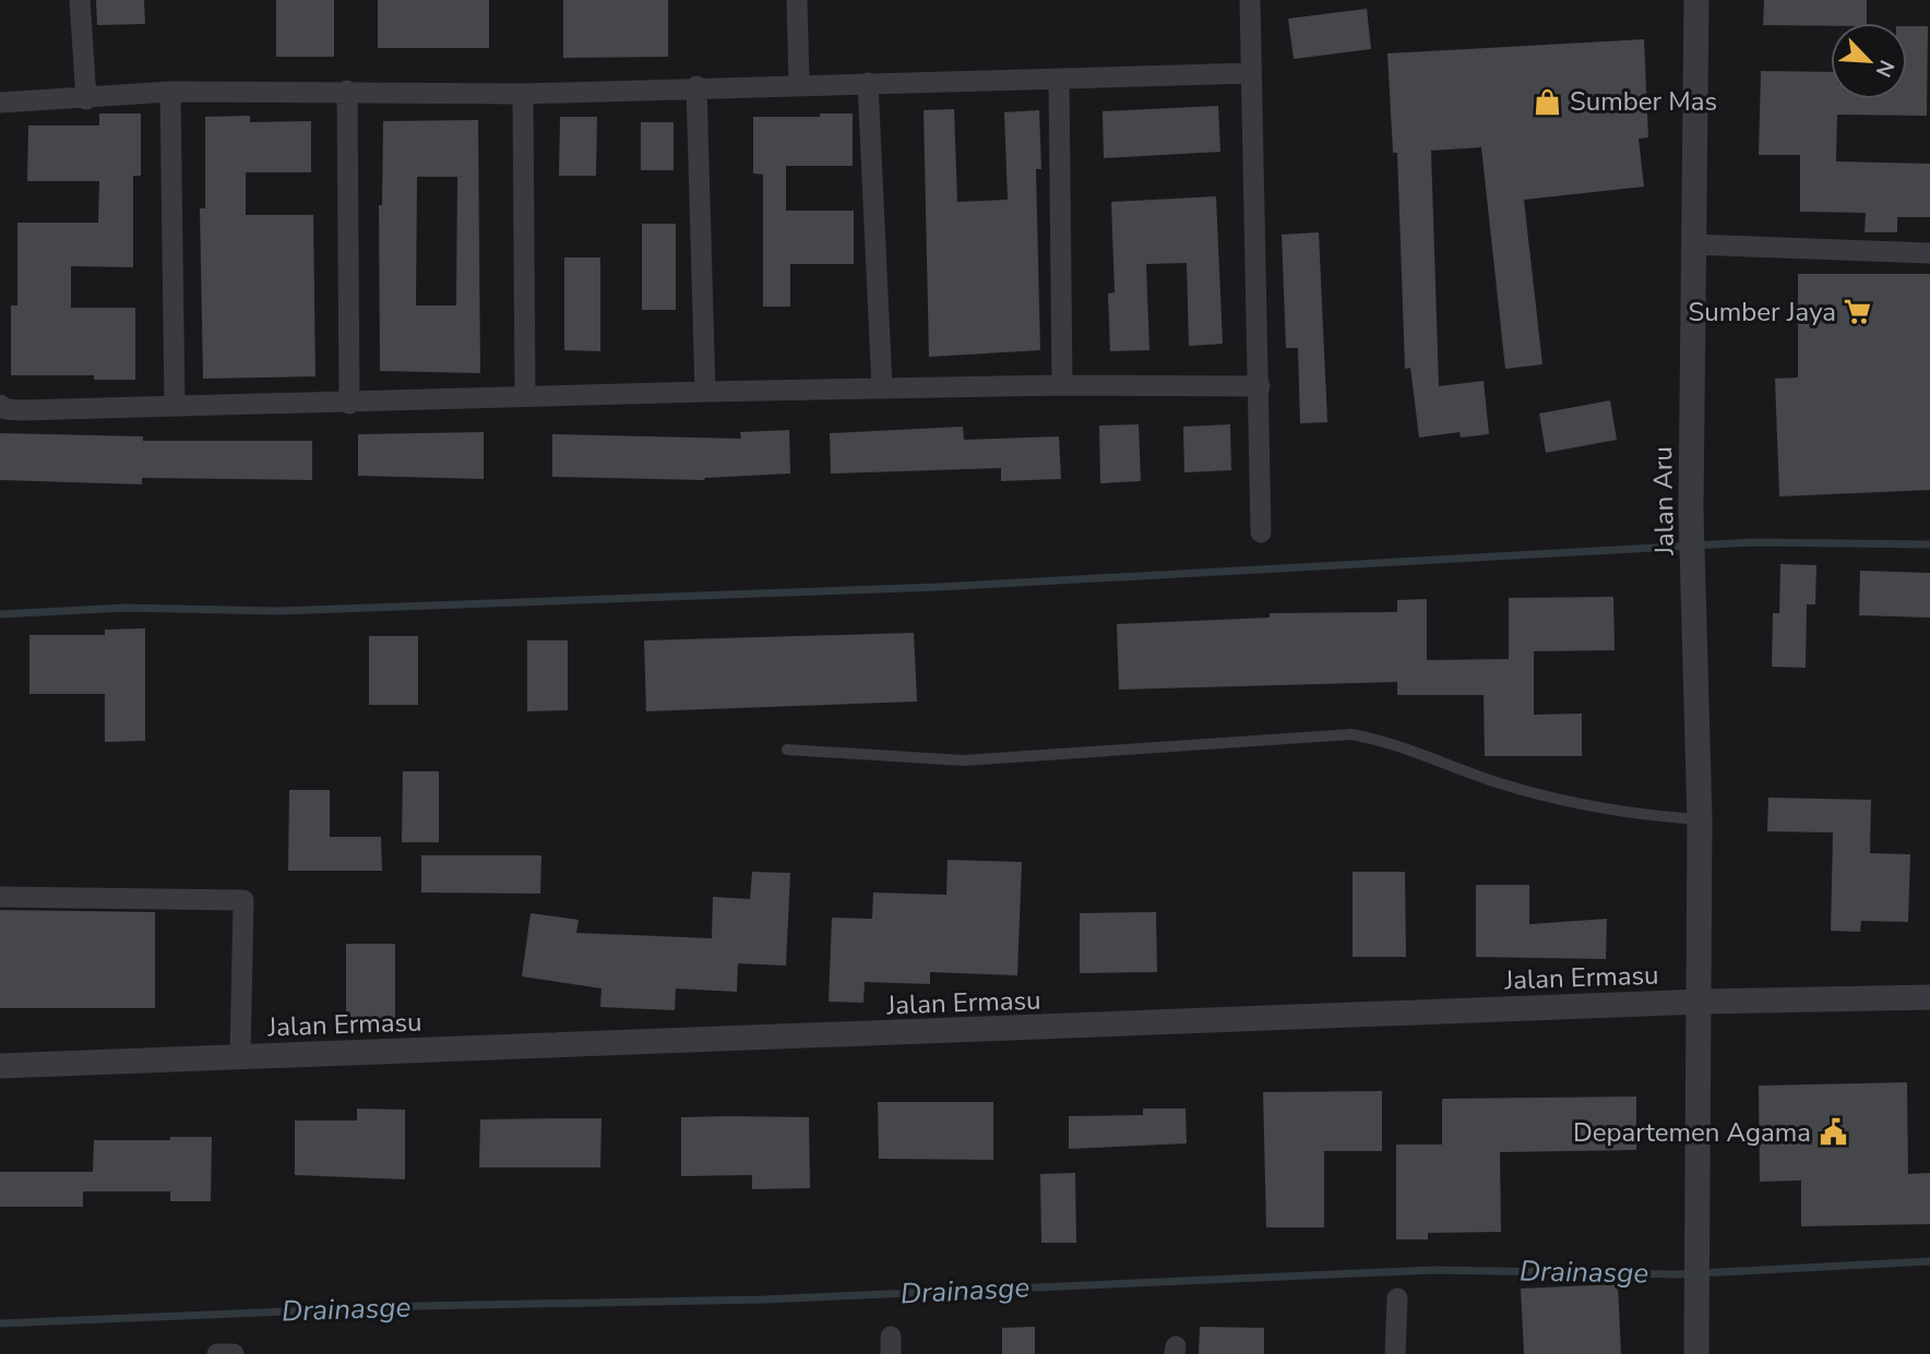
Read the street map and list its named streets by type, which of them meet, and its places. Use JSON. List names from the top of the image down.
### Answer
{
  "streets": {
    "street": ["Jalan Aru", "Jalan Ermasu"]
  },
  "crossings": [
    ["Jalan Aru", "Jalan Ermasu"]
  ],
  "water": ["Drainasge"],
  "places": {
    "shop": ["Sumber Mas"],
    "supermarket": ["Sumber Jaya"],
    "public building": ["Departemen Agama"]
  },
  "north": "bottom right"
}
